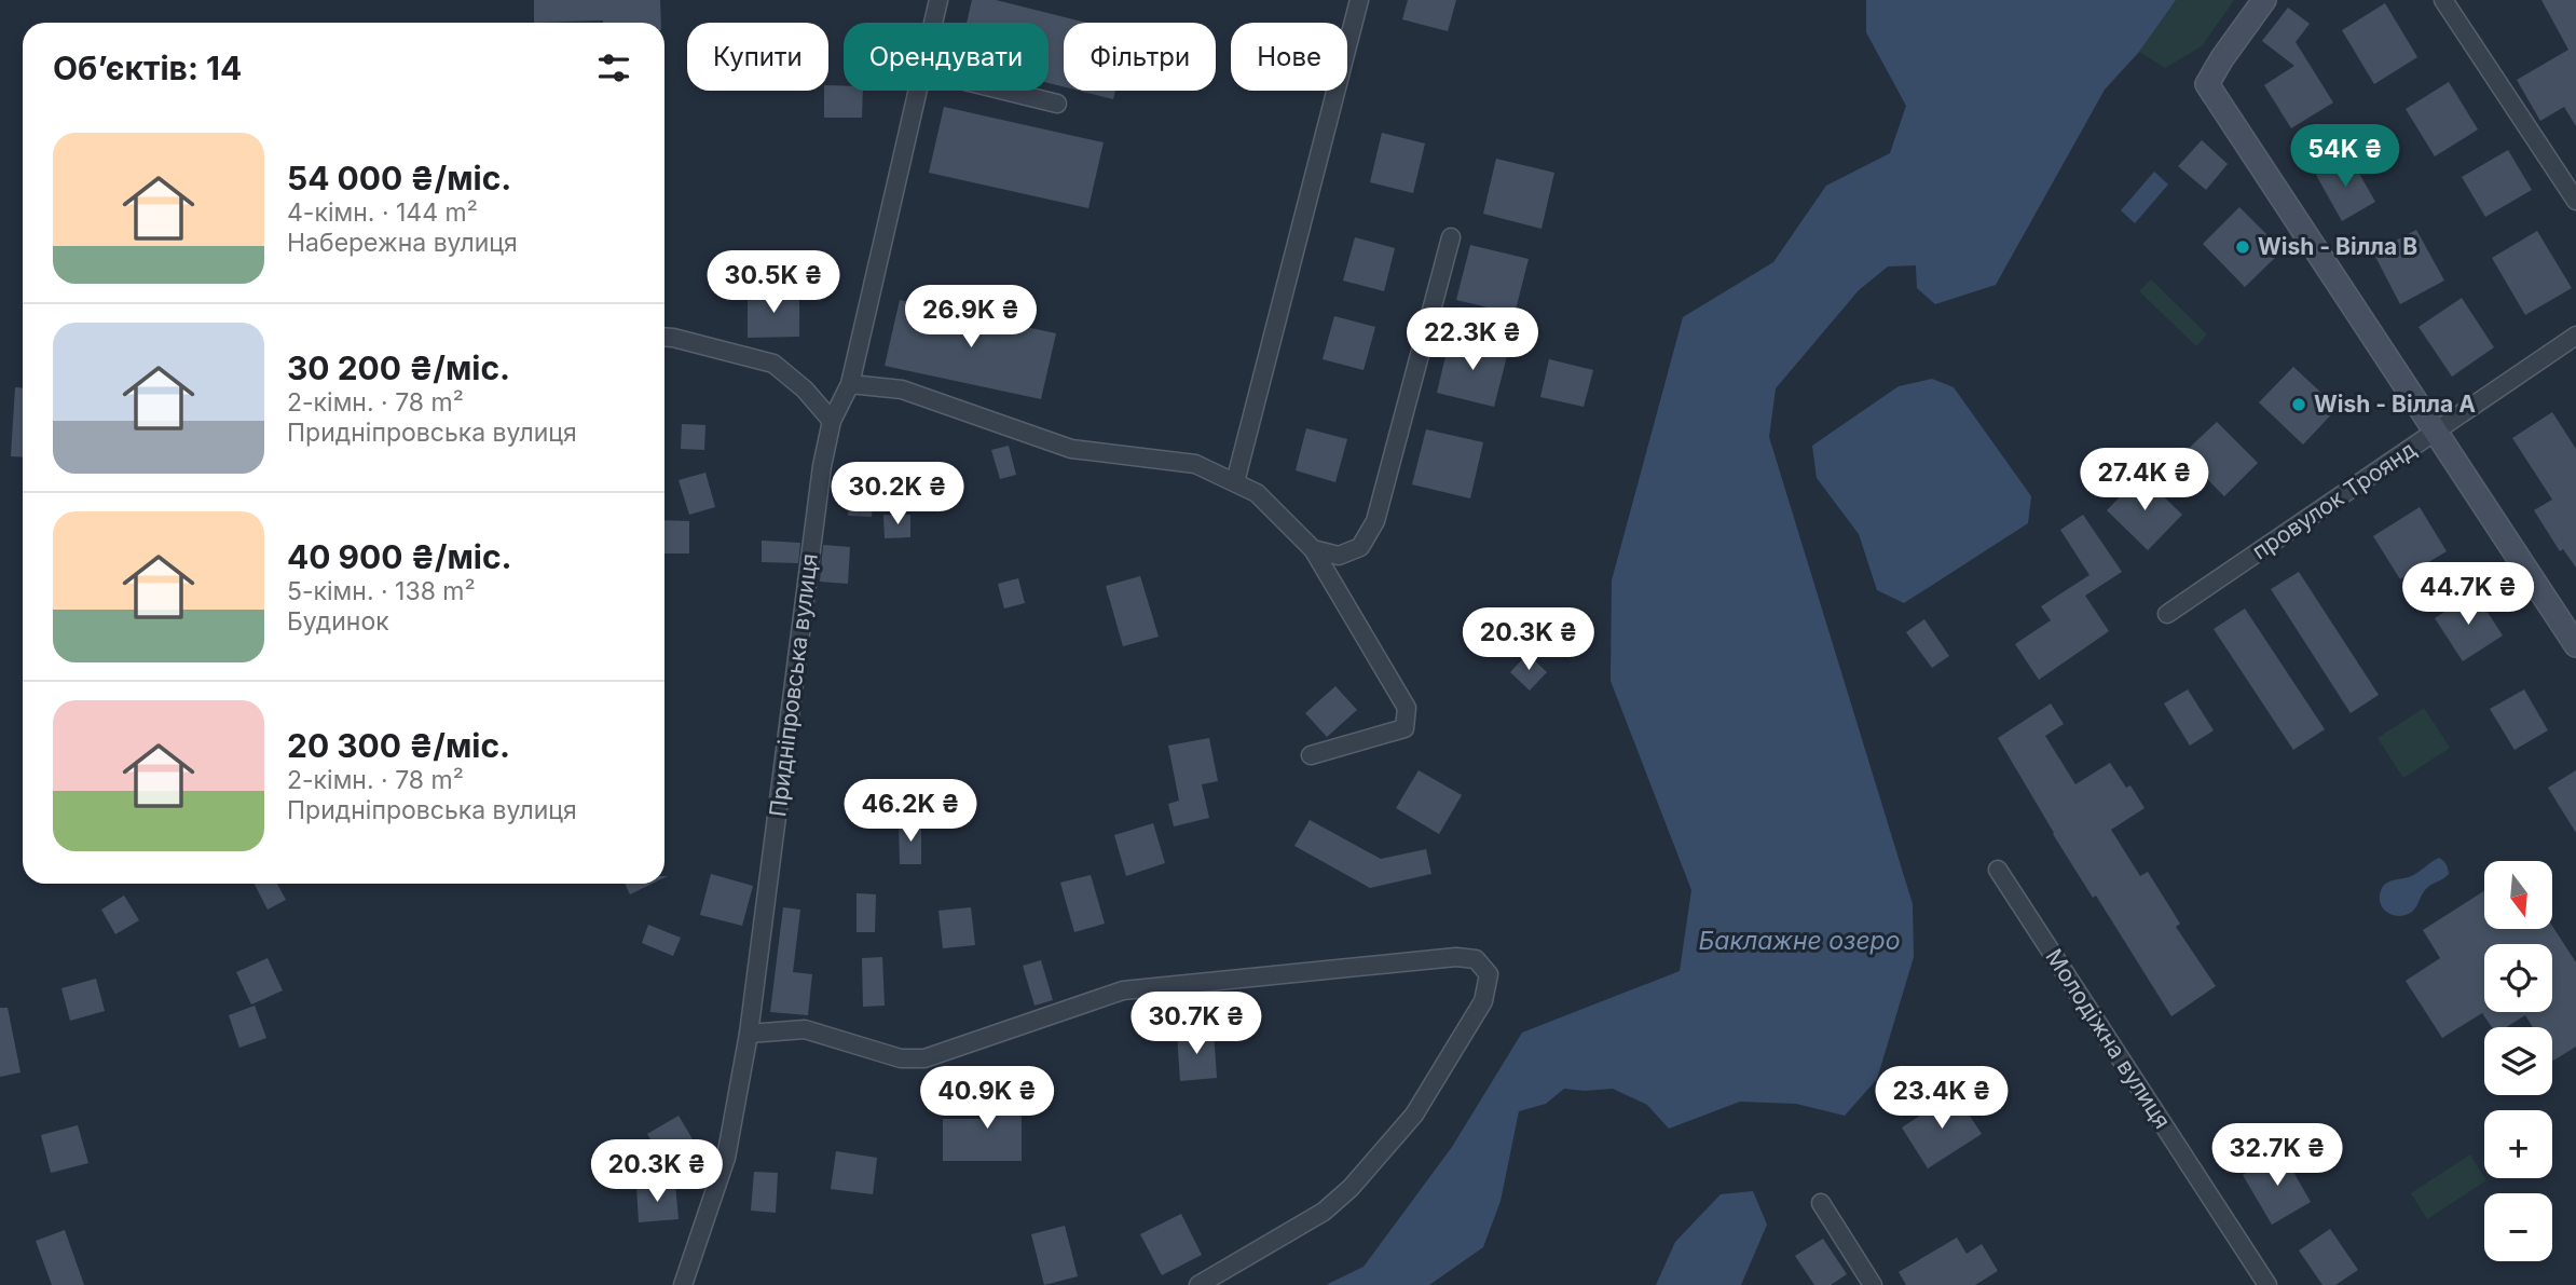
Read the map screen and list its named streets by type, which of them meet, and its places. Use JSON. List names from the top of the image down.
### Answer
{
  "streets": {
    "street": ["провулок Троянд", "Придніпровська вулиця", "Молодіжна вулиця"]
  },
  "water": ["Баклажне озеро"],
  "places": ["Wish - Вілла B", "Wish - Вілла А"],
  "north": "bottom",
  "page": {
    "chip": [
      "Купити",
      "Орендувати",
      "Фільтри",
      "Нове"
    ],
    "heading": "Об’єктів: 14",
    "list": [
      {
        "name": "54 000 ₴/міс.",
        "note": "4-кімн. · 144 m² · Набережна вулиця"
      },
      {
        "name": "30 200 ₴/міс.",
        "note": "2-кімн. · 78 m² · Придніпровська вулиця"
      },
      {
        "name": "40 900 ₴/міс.",
        "note": "5-кімн. · 138 m² · Будинок"
      },
      {
        "name": "20 300 ₴/міс.",
        "note": "2-кімн. · 78 m² · Придніпровська вулиця"
      }
    ],
    "price": [
      "54K ₴",
      "30.5K ₴",
      "26.9K ₴",
      "22.3K ₴",
      "27.4K ₴",
      "30.2K ₴",
      "44.7K ₴",
      "20.3K ₴",
      "46.2K ₴",
      "30.7K ₴",
      "40.9K ₴",
      "23.4K ₴",
      "32.7K ₴",
      "20.3K ₴"
    ],
    "map_buttons": ["+", "−"]
  }
}
